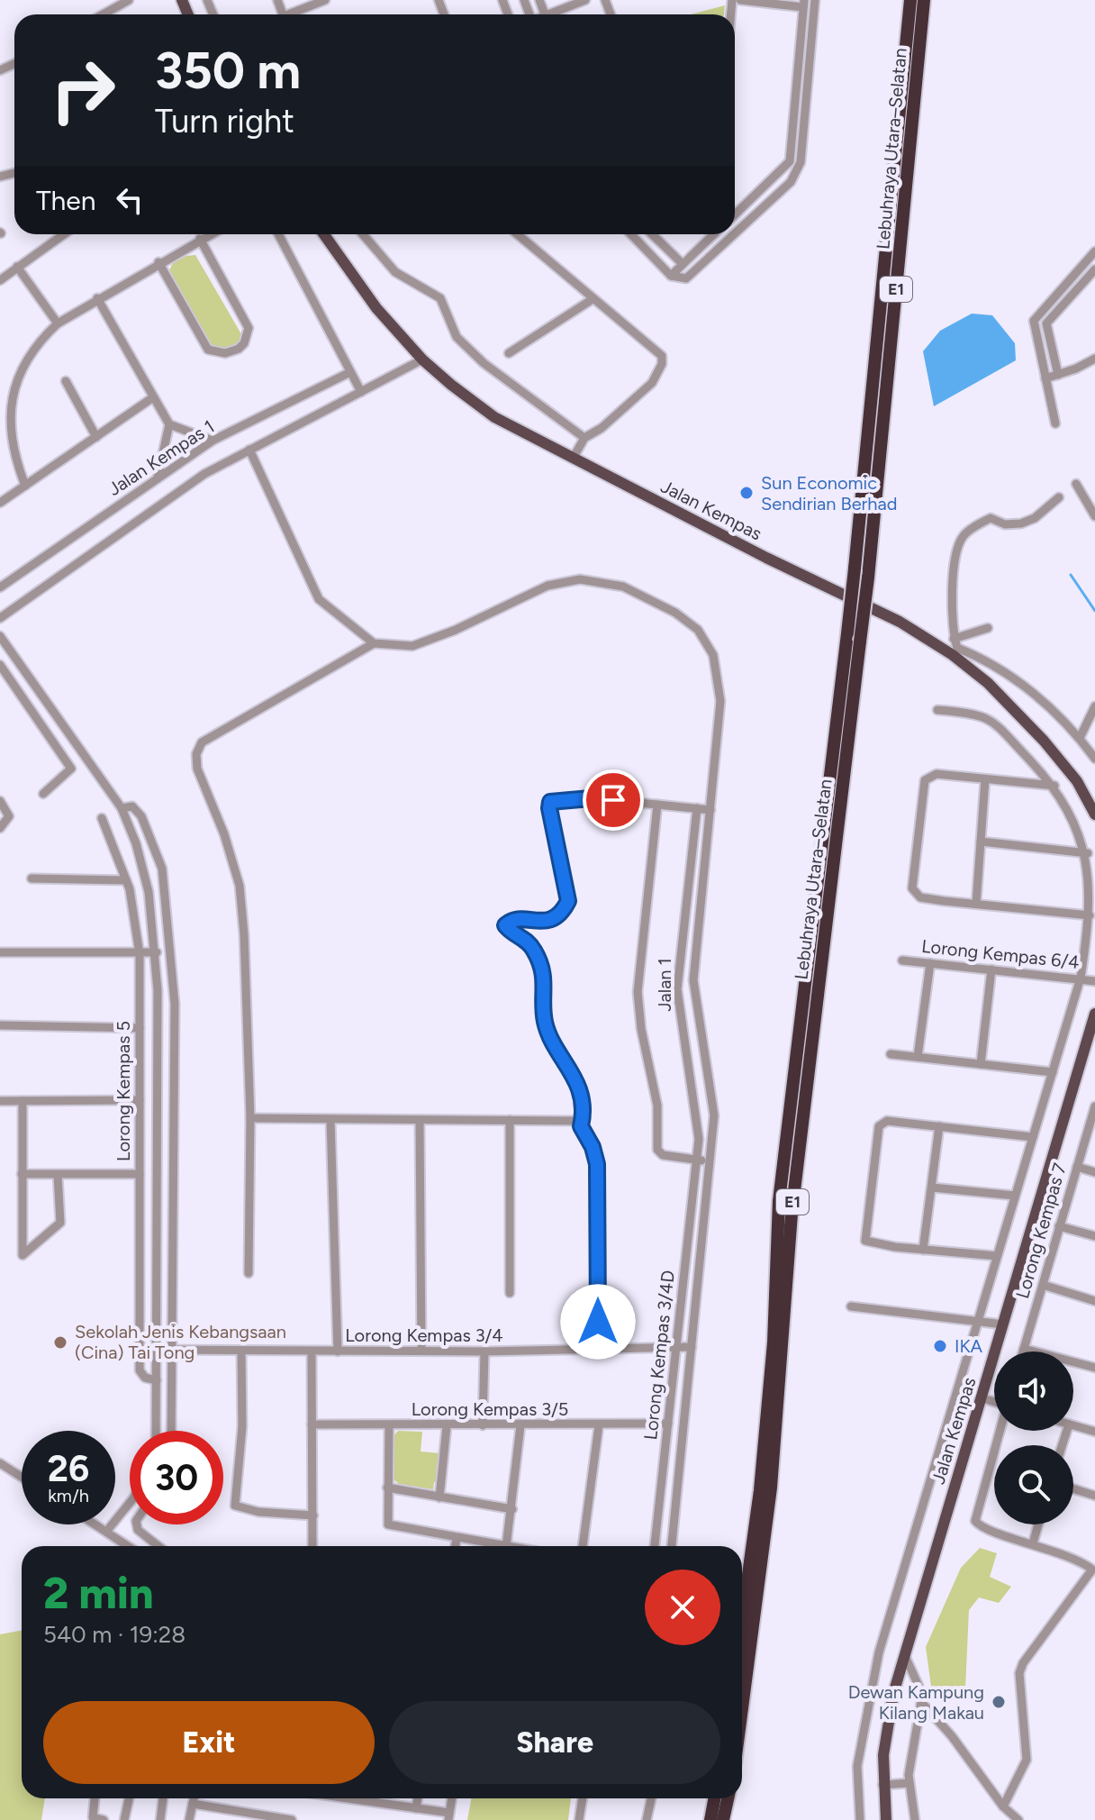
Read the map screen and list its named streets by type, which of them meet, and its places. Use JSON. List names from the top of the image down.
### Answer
{
  "streets": {
    "highway": ["Lebuhraya Utara–Selatan", "E1"],
    "main road": ["Jalan Kempas"],
    "street": [
      "Jalan Kempas 1",
      "Lorong Kempas 6/4",
      "Jalan 1",
      "Lorong Kempas 5",
      "Lorong Kempas 7",
      "Lorong Kempas 3/4",
      "Lorong Kempas 3/4D",
      "Lorong Kempas 3/5"
    ]
  },
  "crossings": [
    ["Jalan 1", "Lorong Kempas 3/4D"],
    ["Lorong Kempas 3/4", "Lorong Kempas 3/4D"],
    ["Lorong Kempas 3/4D", "Lorong Kempas 3/5"]
  ],
  "places": [
    "Sun Economic Sendirian Berhad",
    "Sekolah Jenis Kebangsaan (Cina) Tai Tong",
    "IKA",
    "Dewan Kampung Kilang Makau"
  ],
  "page": {
    "turn": ["350 m", "Turn right"],
    "then": "Then",
    "speed": "26 km/h",
    "limit": "30",
    "heading": ["2 min", "540 m · 19:28"],
    "buttons": ["Exit", "Share"]
  }
}
